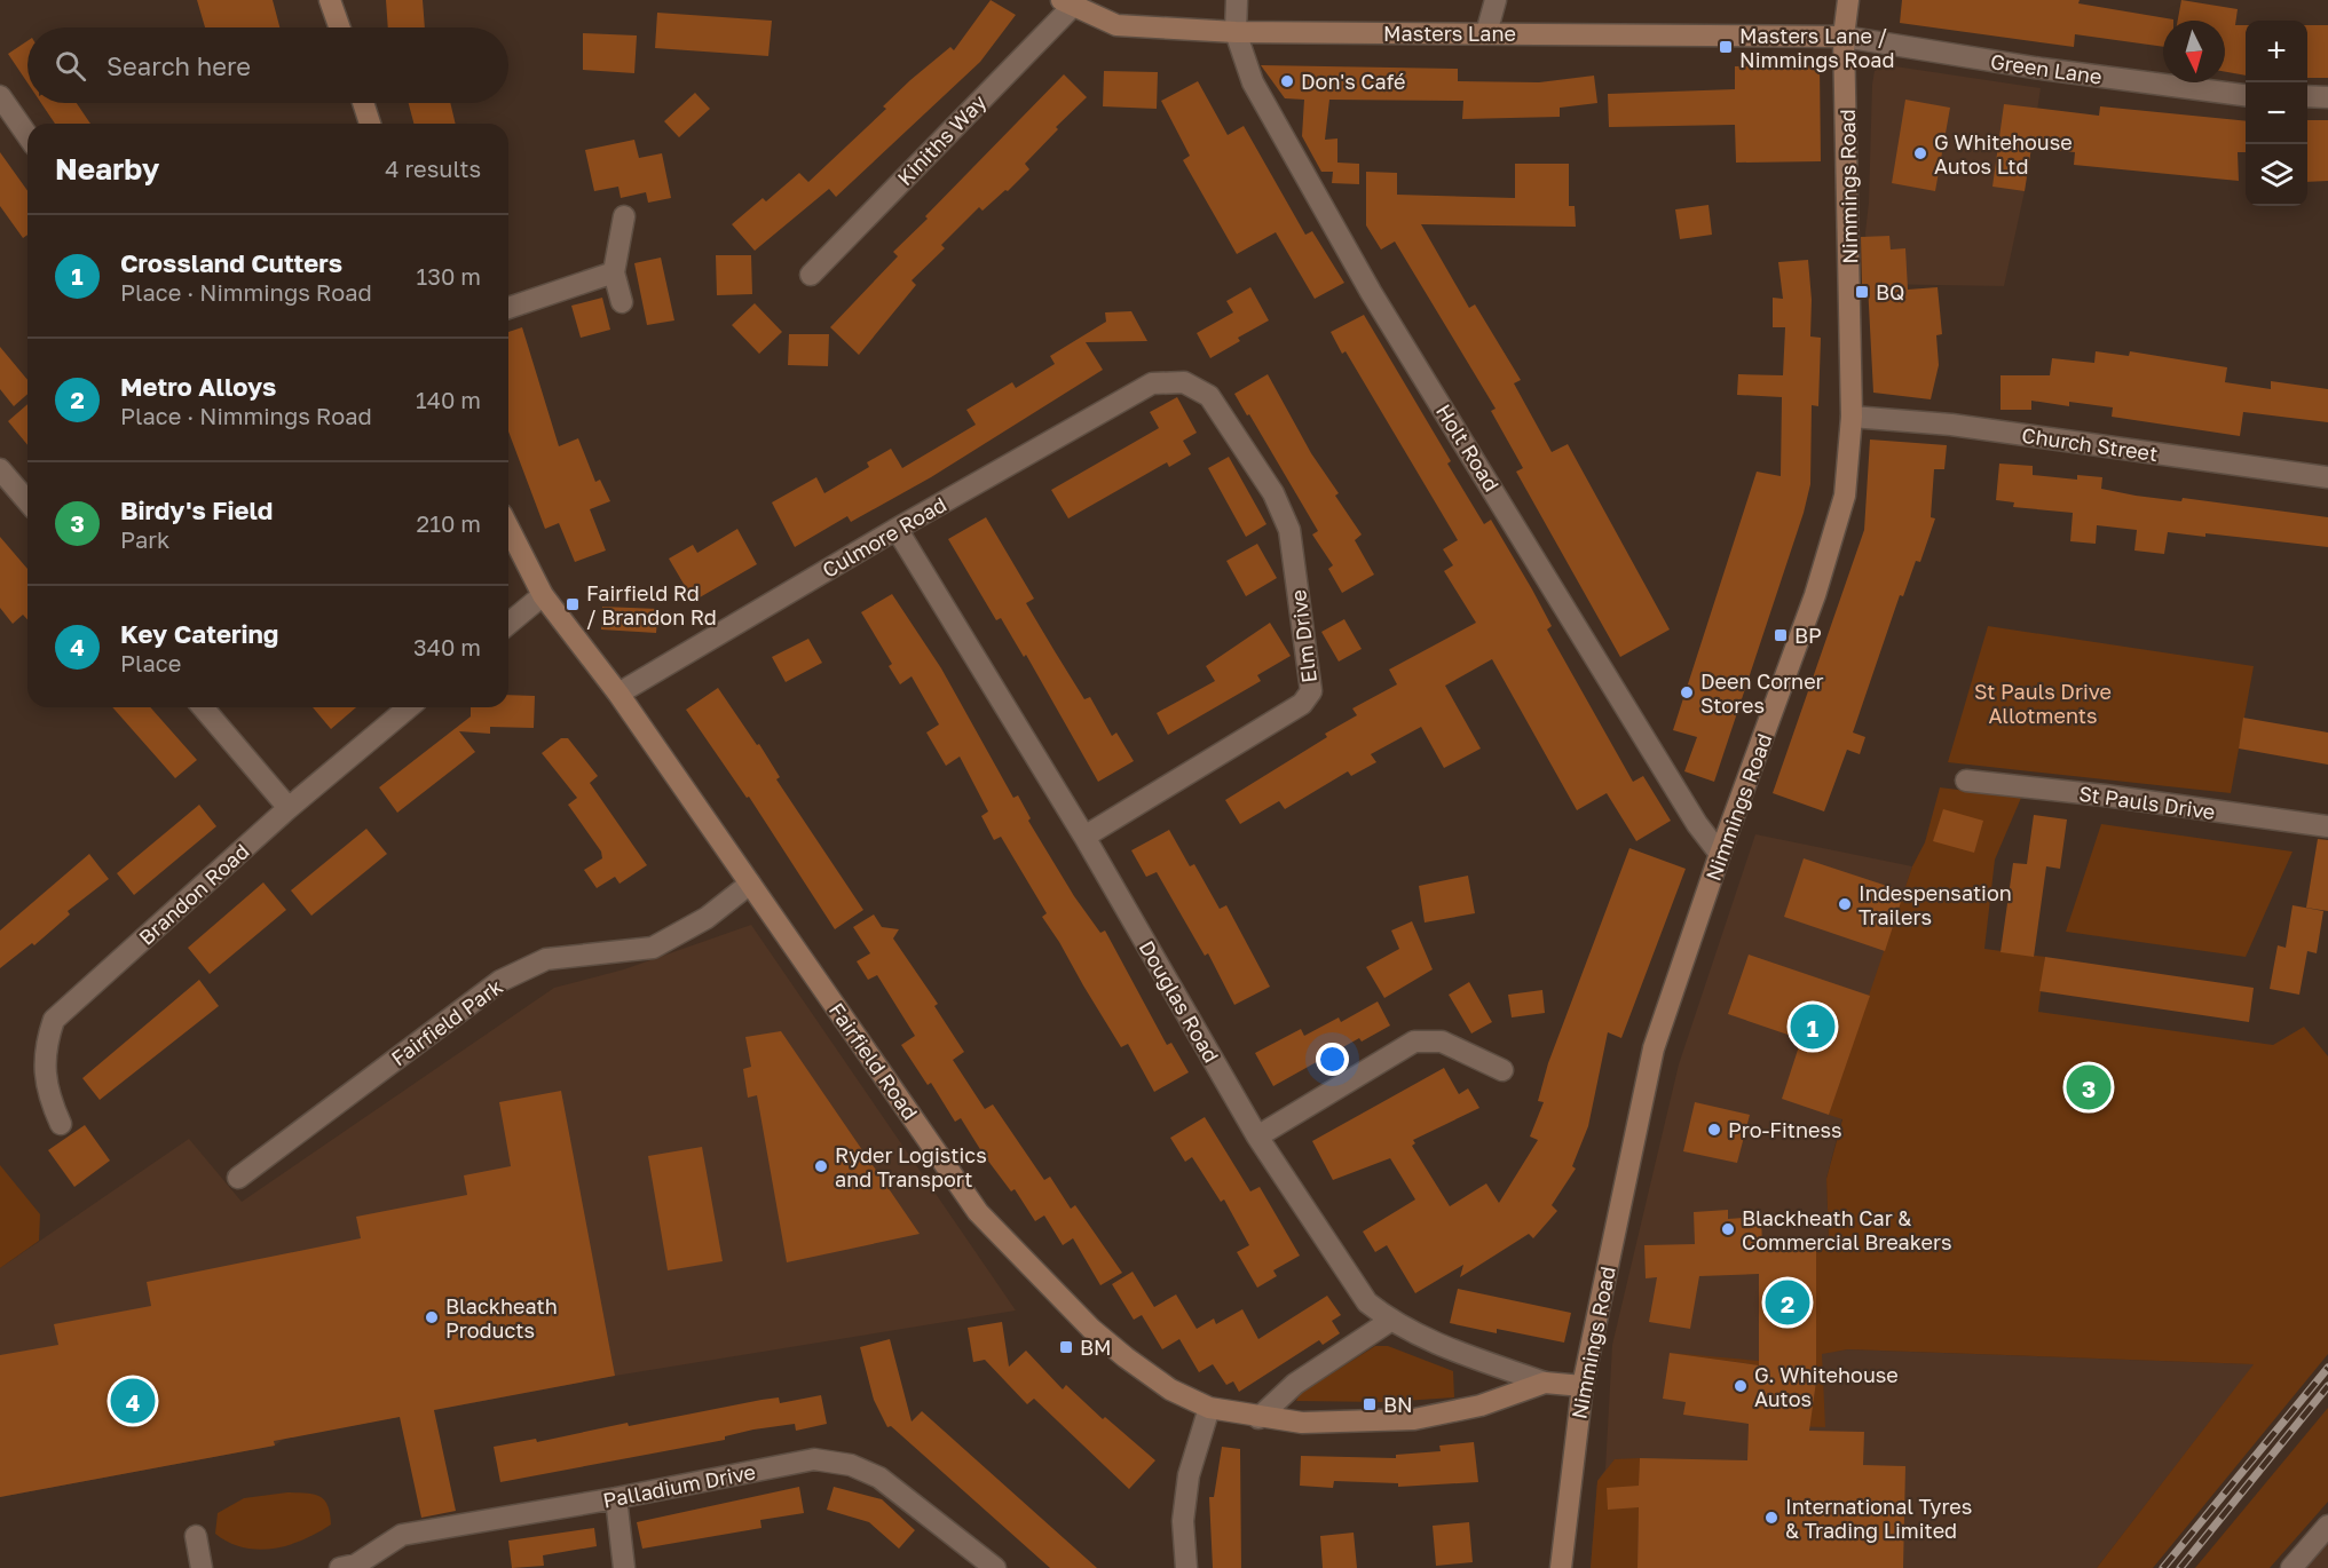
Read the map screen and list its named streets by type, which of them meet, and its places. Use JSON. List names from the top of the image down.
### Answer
{
  "streets": {
    "main road": ["Masters Lane", "Nimmings Road", "Fairfield Road"],
    "street": [
      "Green Lane",
      "Kiniths Way",
      "Church Street",
      "Holt Road",
      "Culmore Road",
      "Elm Drive",
      "St Pauls Drive",
      "Brandon Road",
      "Douglas Road",
      "Fairfield Park",
      "Palladium Drive"
    ]
  },
  "crossings": [
    ["Masters Lane", "Green Lane"],
    ["Masters Lane", "Kiniths Way"],
    ["Masters Lane", "Nimmings Road"],
    ["Masters Lane", "Holt Road"],
    ["Green Lane", "Nimmings Road"],
    ["Nimmings Road", "Church Street"],
    ["Nimmings Road", "Holt Road"],
    ["Nimmings Road", "Fairfield Road"],
    ["Culmore Road", "Elm Drive"],
    ["Culmore Road", "Douglas Road"],
    ["Culmore Road", "Fairfield Road"],
    ["Elm Drive", "Douglas Road"],
    ["Douglas Road", "Fairfield Road"],
    ["Fairfield Park", "Fairfield Road"]
  ],
  "parks": ["St Pauls Drive Allotments"],
  "places": {
    "transit": [
      "Masters Lane / Nimmings Road",
      "BQ",
      "Fairfield Rd / Brandon Rd",
      "BP",
      "BM",
      "BN"
    ],
    "other": [
      "Don's Café",
      "G Whitehouse Autos Ltd",
      "Deen Corner Stores",
      "Indespensation Trailers",
      "Pro-Fitness",
      "Ryder Logistics and Transport",
      "Blackheath Car & Commercial Breakers",
      "Blackheath Products",
      "G. Whitehouse Autos",
      "International Tyres & Trading Limited"
    ]
  },
  "north": "bottom",
  "page": {
    "map_buttons": ["+", "−"],
    "search": "Search here",
    "heading": ["Nearby", "4 results"],
    "list": [
      {
        "mark": "1",
        "name": "Crossland Cutters",
        "note": "Place · Nimmings Road",
        "value": "130 m"
      },
      {
        "mark": "2",
        "name": "Metro Alloys",
        "note": "Place · Nimmings Road",
        "value": "140 m"
      },
      {
        "mark": "3",
        "name": "Birdy's Field",
        "note": "Park",
        "value": "210 m"
      },
      {
        "mark": "4",
        "name": "Key Catering",
        "note": "Place",
        "value": "340 m"
      }
    ],
    "pins": [
      "1",
      "3",
      "2",
      "4"
    ]
  }
}
